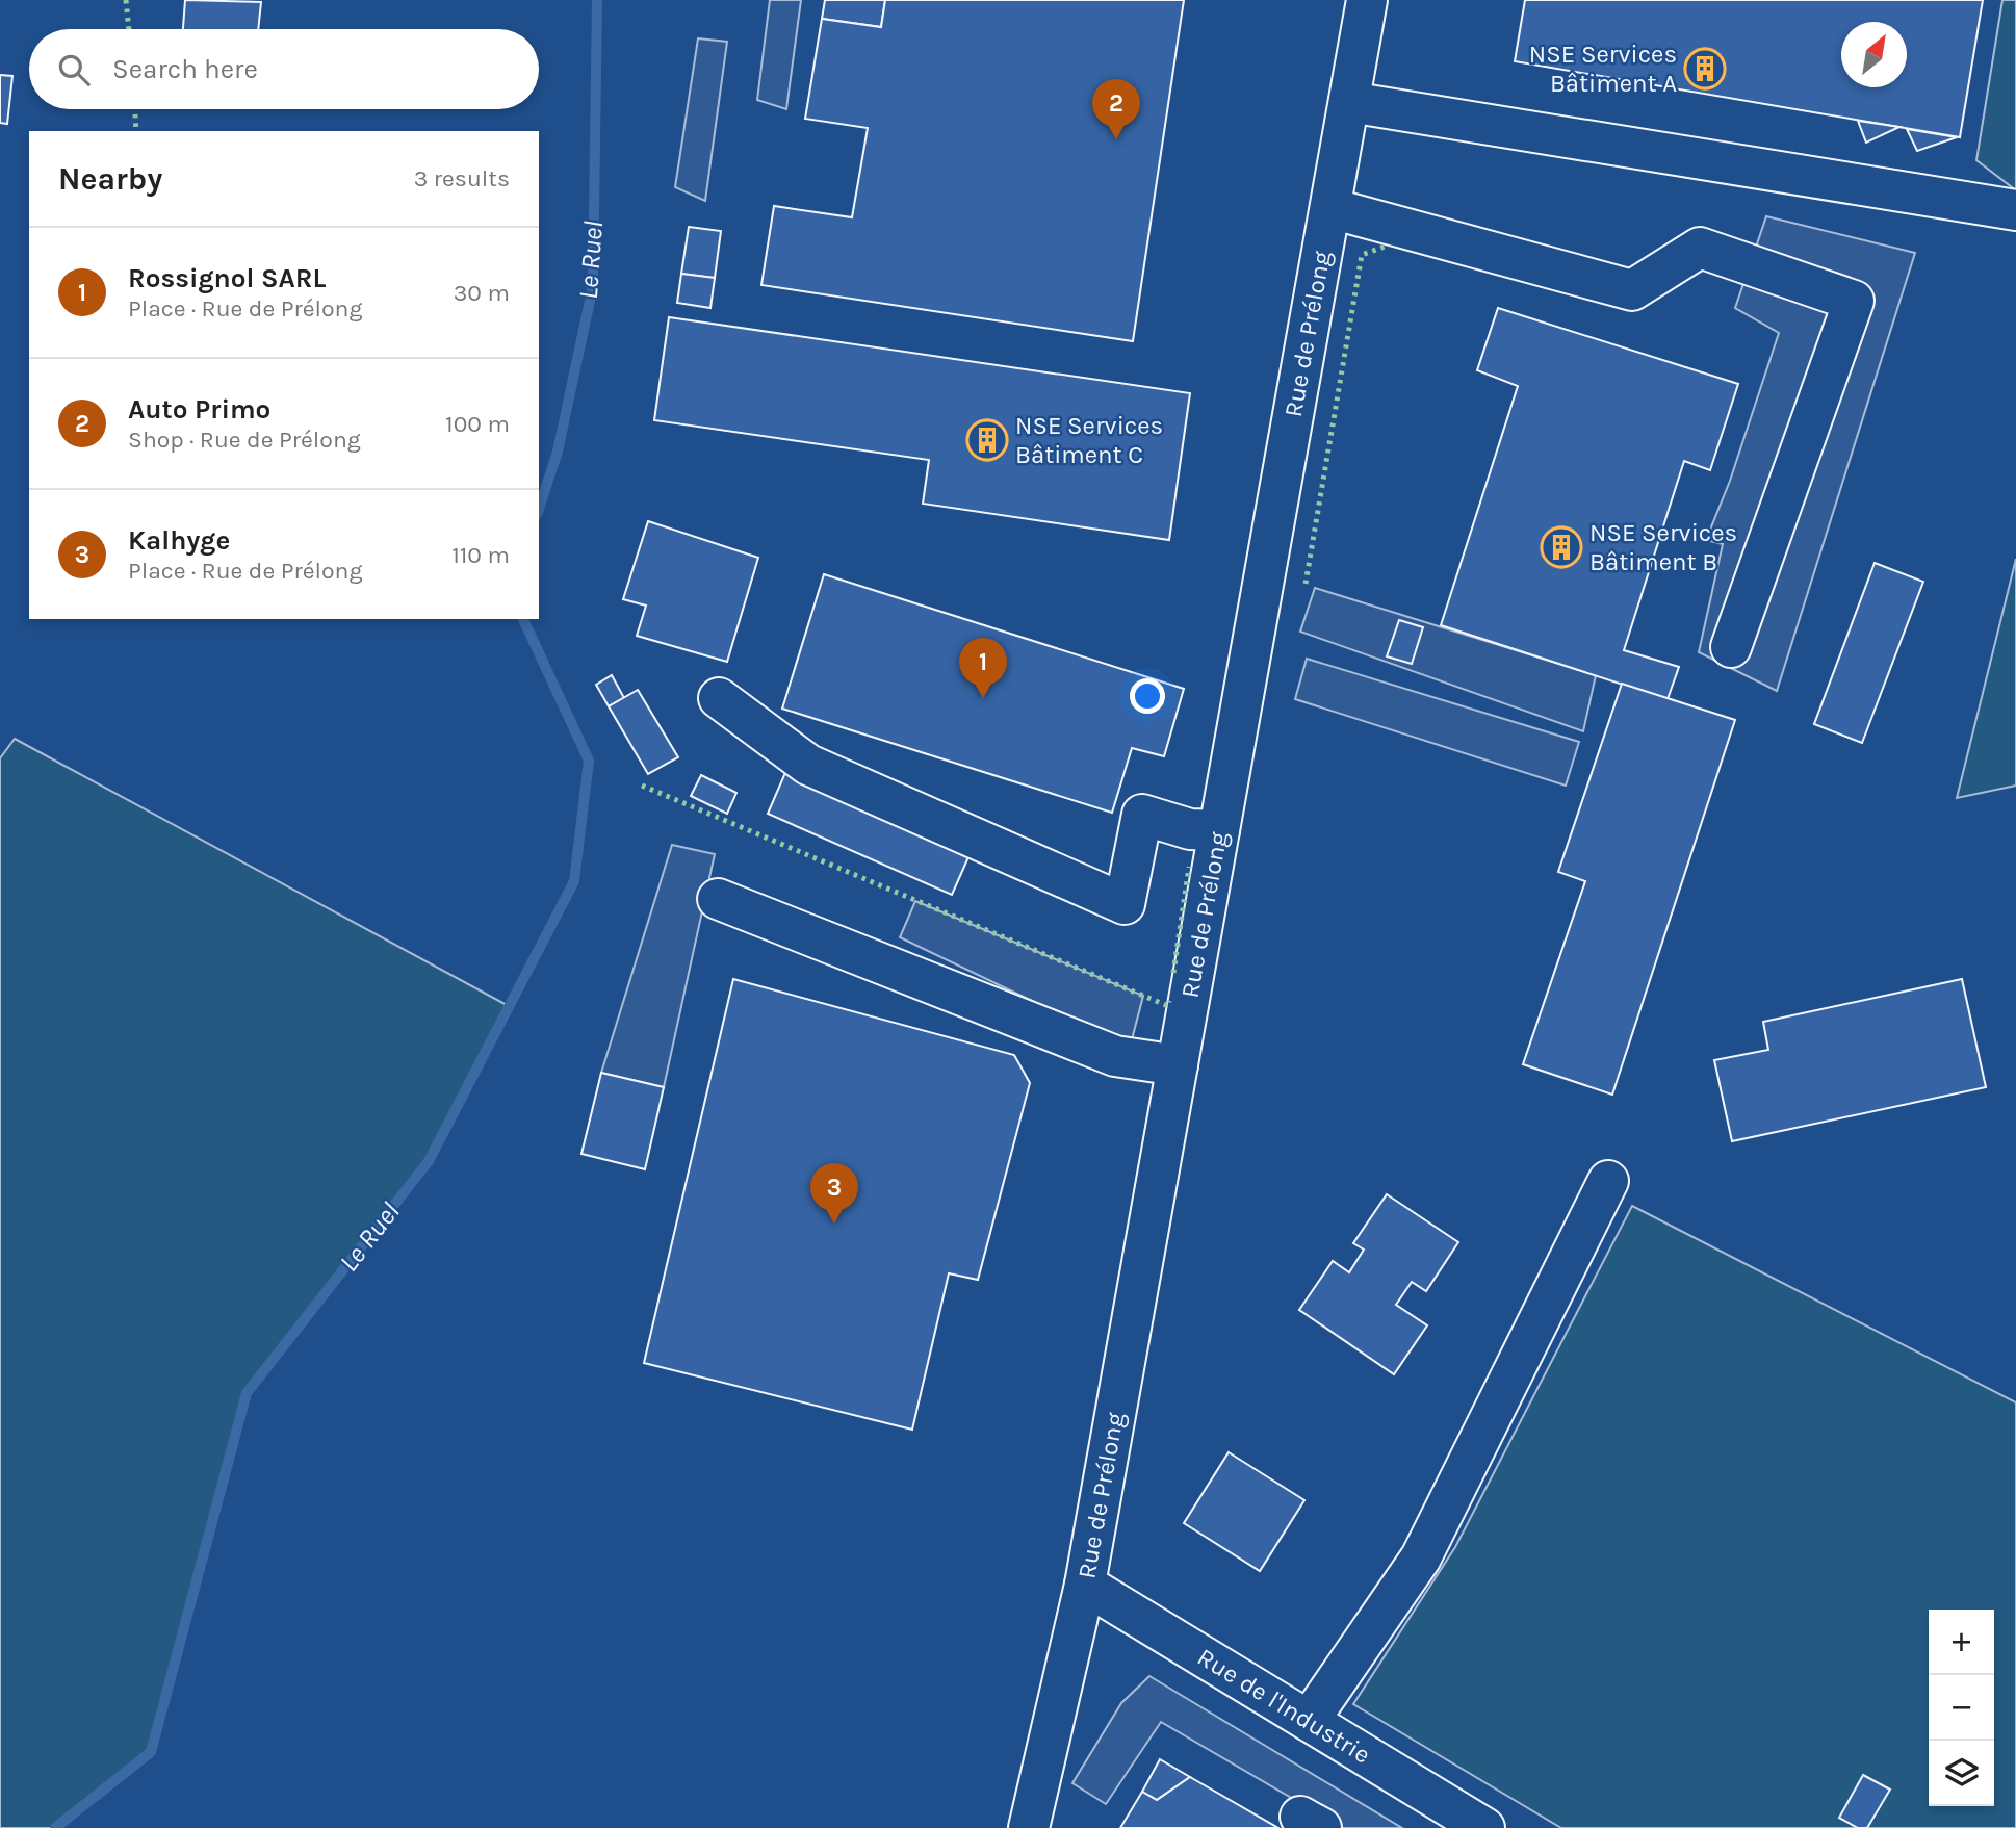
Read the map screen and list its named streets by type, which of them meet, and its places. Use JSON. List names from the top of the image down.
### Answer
{
  "streets": {
    "street": ["Rue de Prélong", "Rue de l'Industrie"]
  },
  "crossings": [
    ["Rue de Prélong", "Rue de l'Industrie"]
  ],
  "water": ["Le Ruel"],
  "places": {
    "building": ["NSE Services Bâtiment A", "NSE Services Bâtiment C", "NSE Services Bâtiment B"]
  },
  "north": "top right",
  "page": {
    "search": "Search here",
    "pins": ["2", "1", "3"],
    "heading": ["Nearby", "3 results"],
    "list": [
      {
        "mark": "1",
        "name": "Rossignol SARL",
        "note": "Place · Rue de Prélong",
        "value": "30 m"
      },
      {
        "mark": "2",
        "name": "Auto Primo",
        "note": "Shop · Rue de Prélong",
        "value": "100 m"
      },
      {
        "mark": "3",
        "name": "Kalhyge",
        "note": "Place · Rue de Prélong",
        "value": "110 m"
      }
    ],
    "map_buttons": ["+", "−"]
  }
}
